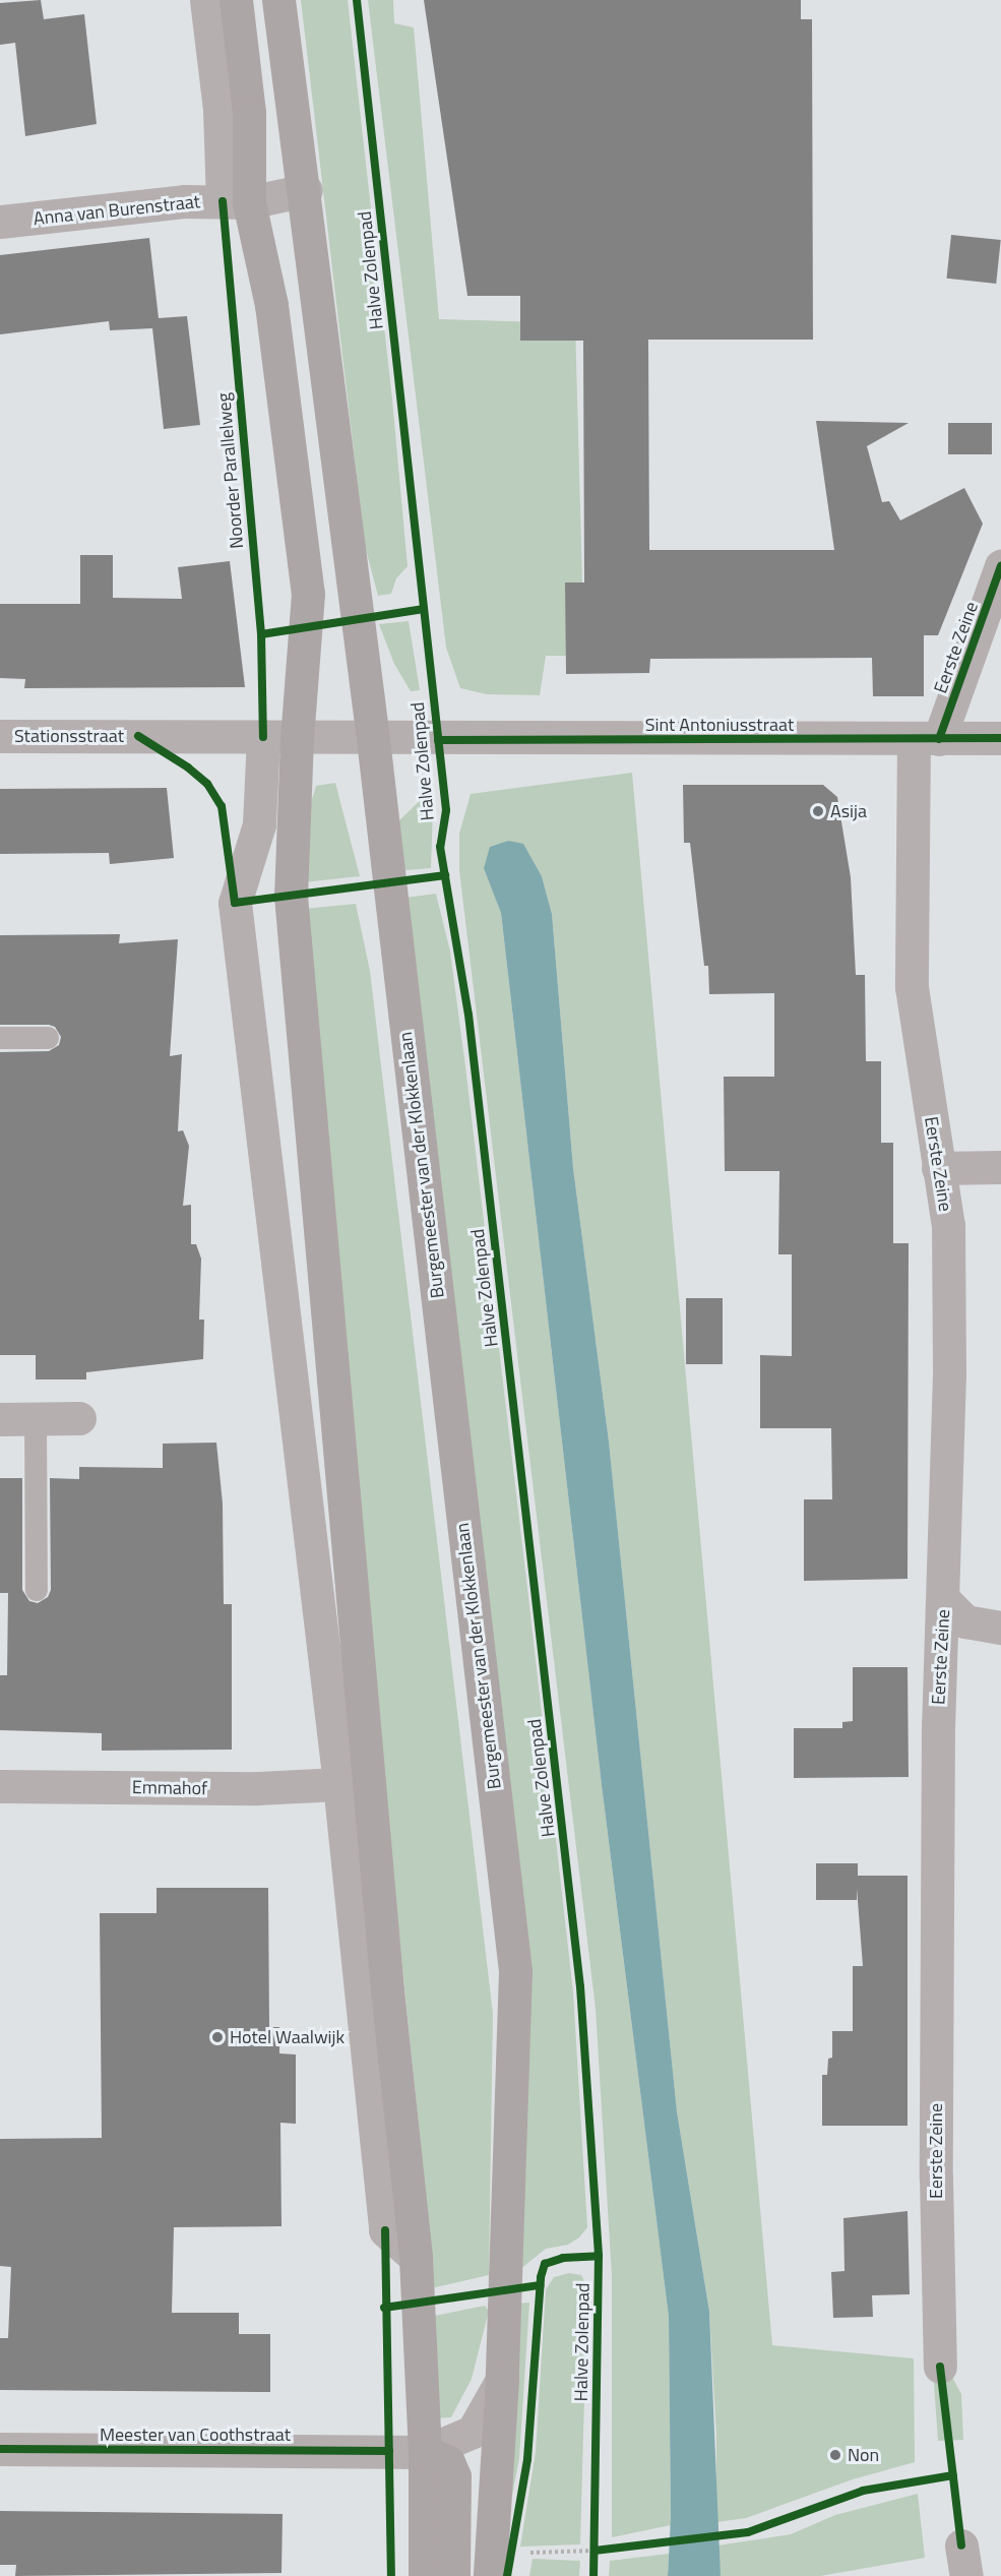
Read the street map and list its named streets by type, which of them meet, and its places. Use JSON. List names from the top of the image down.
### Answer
{
  "streets": {
    "main road": ["Burgemeester van der Klokkenlaan"],
    "street": [
      "Anna van Burenstraat",
      "Eerste Zeine",
      "Sint Antoniusstraat",
      "Stationsstraat",
      "Emmahof",
      "Meester van Coothstraat"
    ],
    "cycle path": ["Halve Zolenpad", "Noorder Parallelweg"]
  },
  "crossings": [
    ["Eerste Zeine", "Sint Antoniusstraat"],
    ["Sint Antoniusstraat", "Stationsstraat"],
    ["Sint Antoniusstraat", "Burgemeester van der Klokkenlaan"],
    ["Burgemeester van der Klokkenlaan", "Meester van Coothstraat"]
  ],
  "places": ["Asija", "Hotel Waalwijk", "Non"]
}
